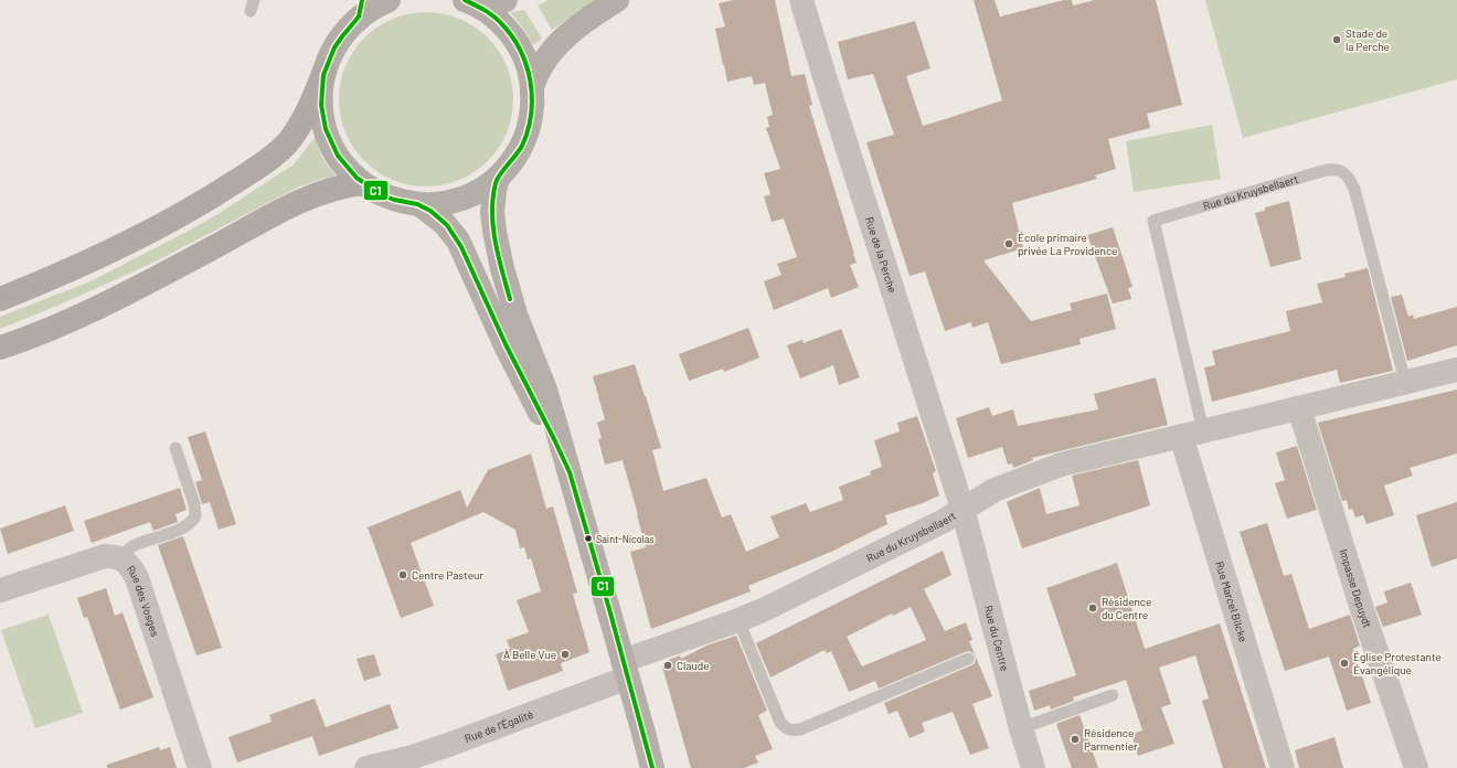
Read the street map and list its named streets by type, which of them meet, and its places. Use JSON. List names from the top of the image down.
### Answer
{
  "streets": {
    "street": [
      "Rue du Kruysbellaert",
      "Rue de la Perche",
      "Impasse Depuydt",
      "Rue des Vosges",
      "Rue Marcel Bilcke",
      "Rue du Centre",
      "Rue de l'Égalité"
    ]
  },
  "crossings": [
    ["Rue du Kruysbellaert", "Rue de la Perche"],
    ["Rue du Kruysbellaert", "Impasse Depuydt"],
    ["Rue du Kruysbellaert", "Rue Marcel Bilcke"],
    ["Rue du Kruysbellaert", "Rue du Centre"],
    ["Rue du Kruysbellaert", "Rue de l'Égalité"],
    ["Rue de la Perche", "Rue du Centre"]
  ],
  "places": [
    "Stade de la Perche",
    "École primaire privée La Providence",
    "Saint-Nicolas",
    "Centre Pasteur",
    "Résidence du Centre",
    "À Belle Vue",
    "Église Protestante Évangélique",
    "Claude",
    "Résidence Parmentier"
  ],
  "lines": ["transit line C1"]
}
